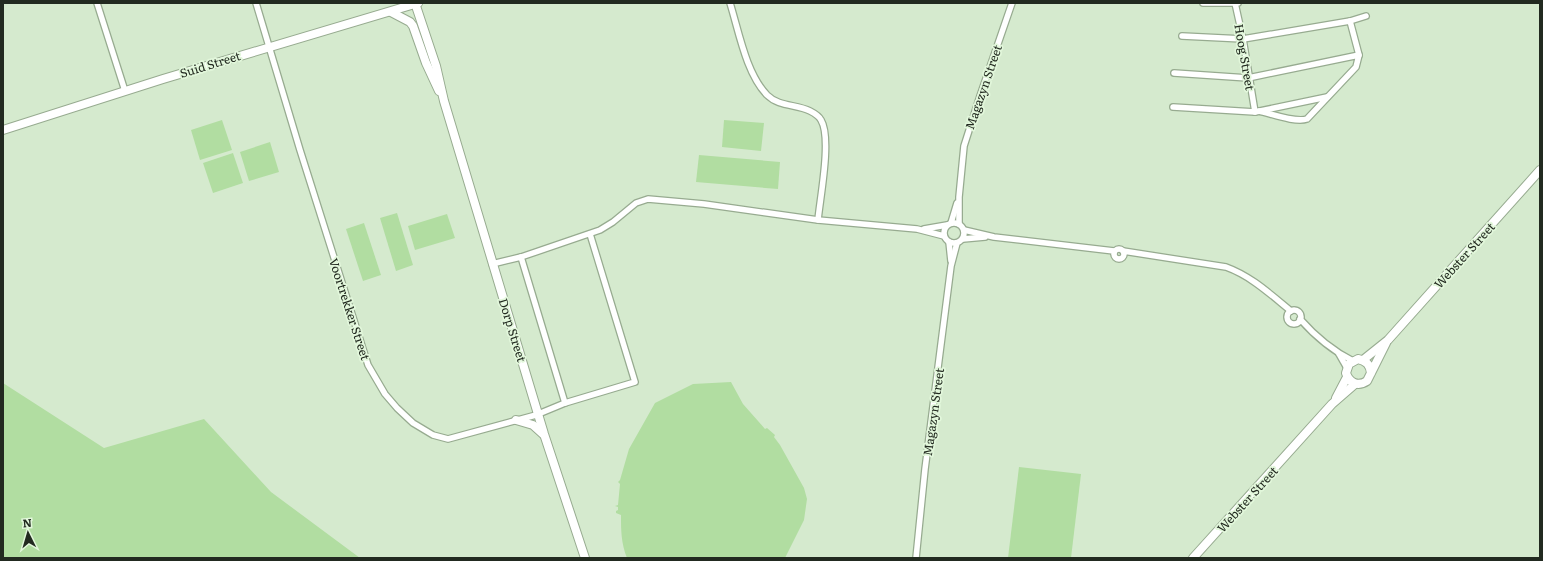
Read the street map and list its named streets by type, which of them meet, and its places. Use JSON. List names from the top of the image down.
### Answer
{
  "streets": {
    "street": [
      "Hoog Street",
      "Suid Street",
      "Magazyn Street",
      "Webster Street",
      "Voortrekker Street",
      "Dorp Street"
    ]
  },
  "crossings": [
    ["Suid Street", "Voortrekker Street"],
    ["Suid Street", "Dorp Street"],
    ["Voortrekker Street", "Dorp Street"]
  ],
  "north": "top"
}
